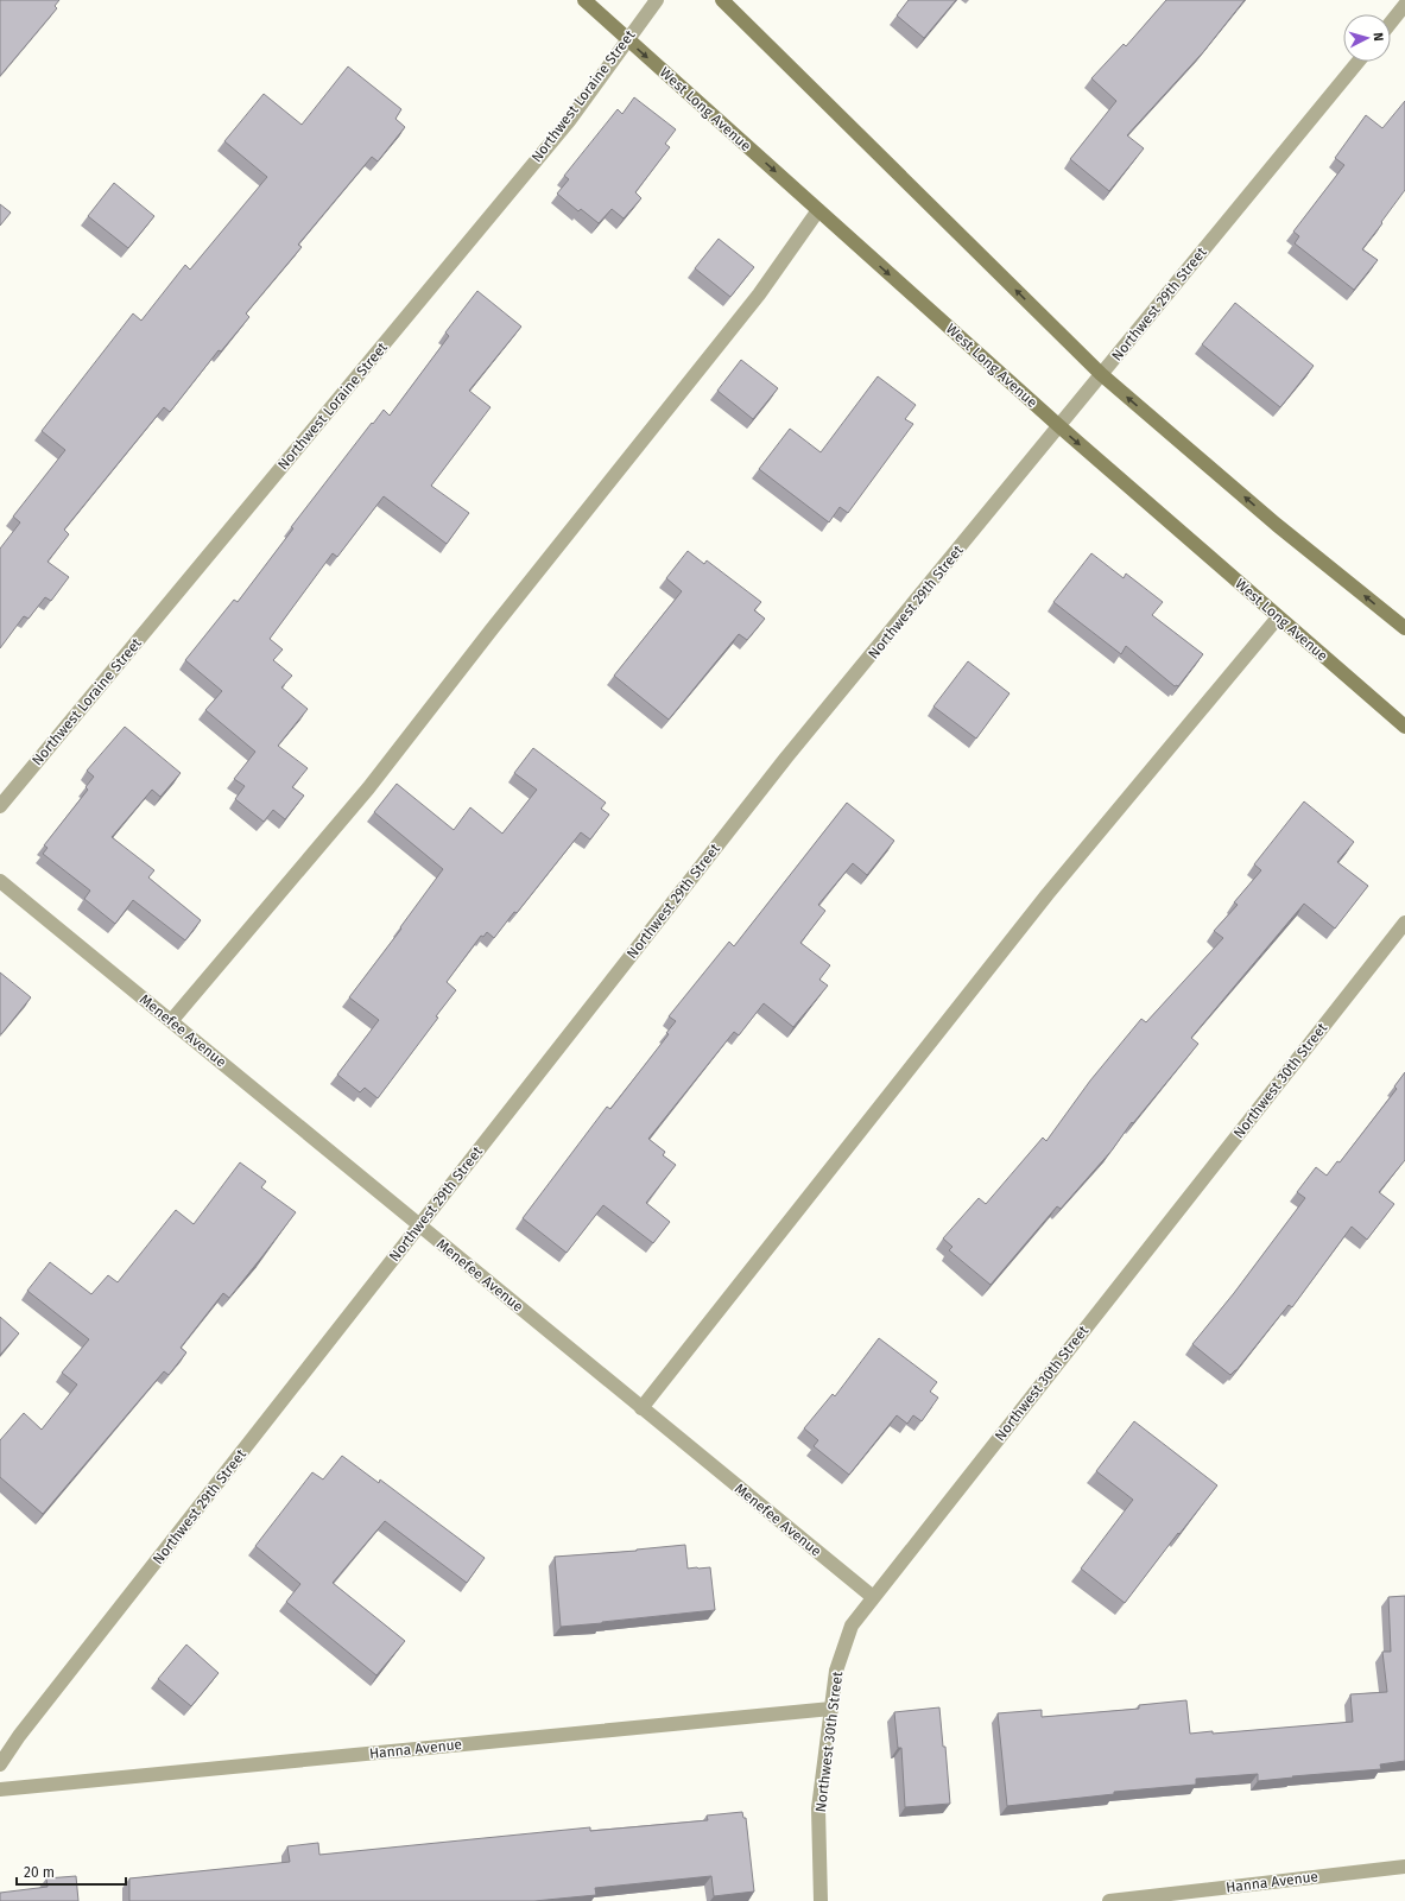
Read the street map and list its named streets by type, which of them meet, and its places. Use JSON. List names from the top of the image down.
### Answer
{
  "streets": {
    "main road": ["West Long Avenue"],
    "street": [
      "Northwest Loraine Street",
      "Northwest 29th Street",
      "Menefee Avenue",
      "Northwest 30th Street",
      "Hanna Avenue"
    ]
  },
  "crossings": [
    ["Northwest Loraine Street", "West Long Avenue"],
    ["West Long Avenue", "Northwest 29th Street"],
    ["Northwest 29th Street", "Menefee Avenue"],
    ["Menefee Avenue", "Northwest 30th Street"],
    ["Northwest 30th Street", "Hanna Avenue"]
  ],
  "scale_bar": "20 m",
  "north": "right"
}
